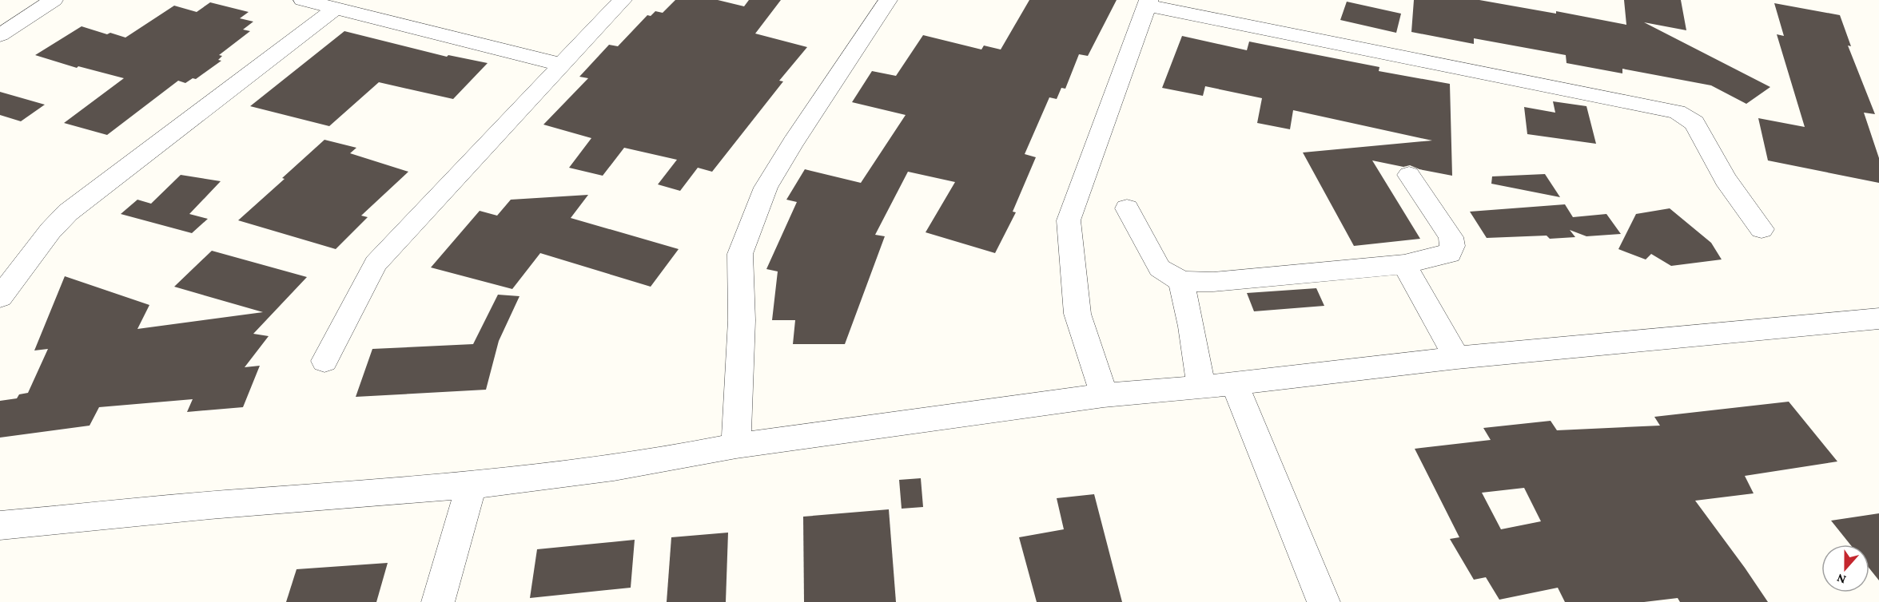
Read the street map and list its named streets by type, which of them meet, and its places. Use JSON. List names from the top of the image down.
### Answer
{
  "north": "bottom"
}
